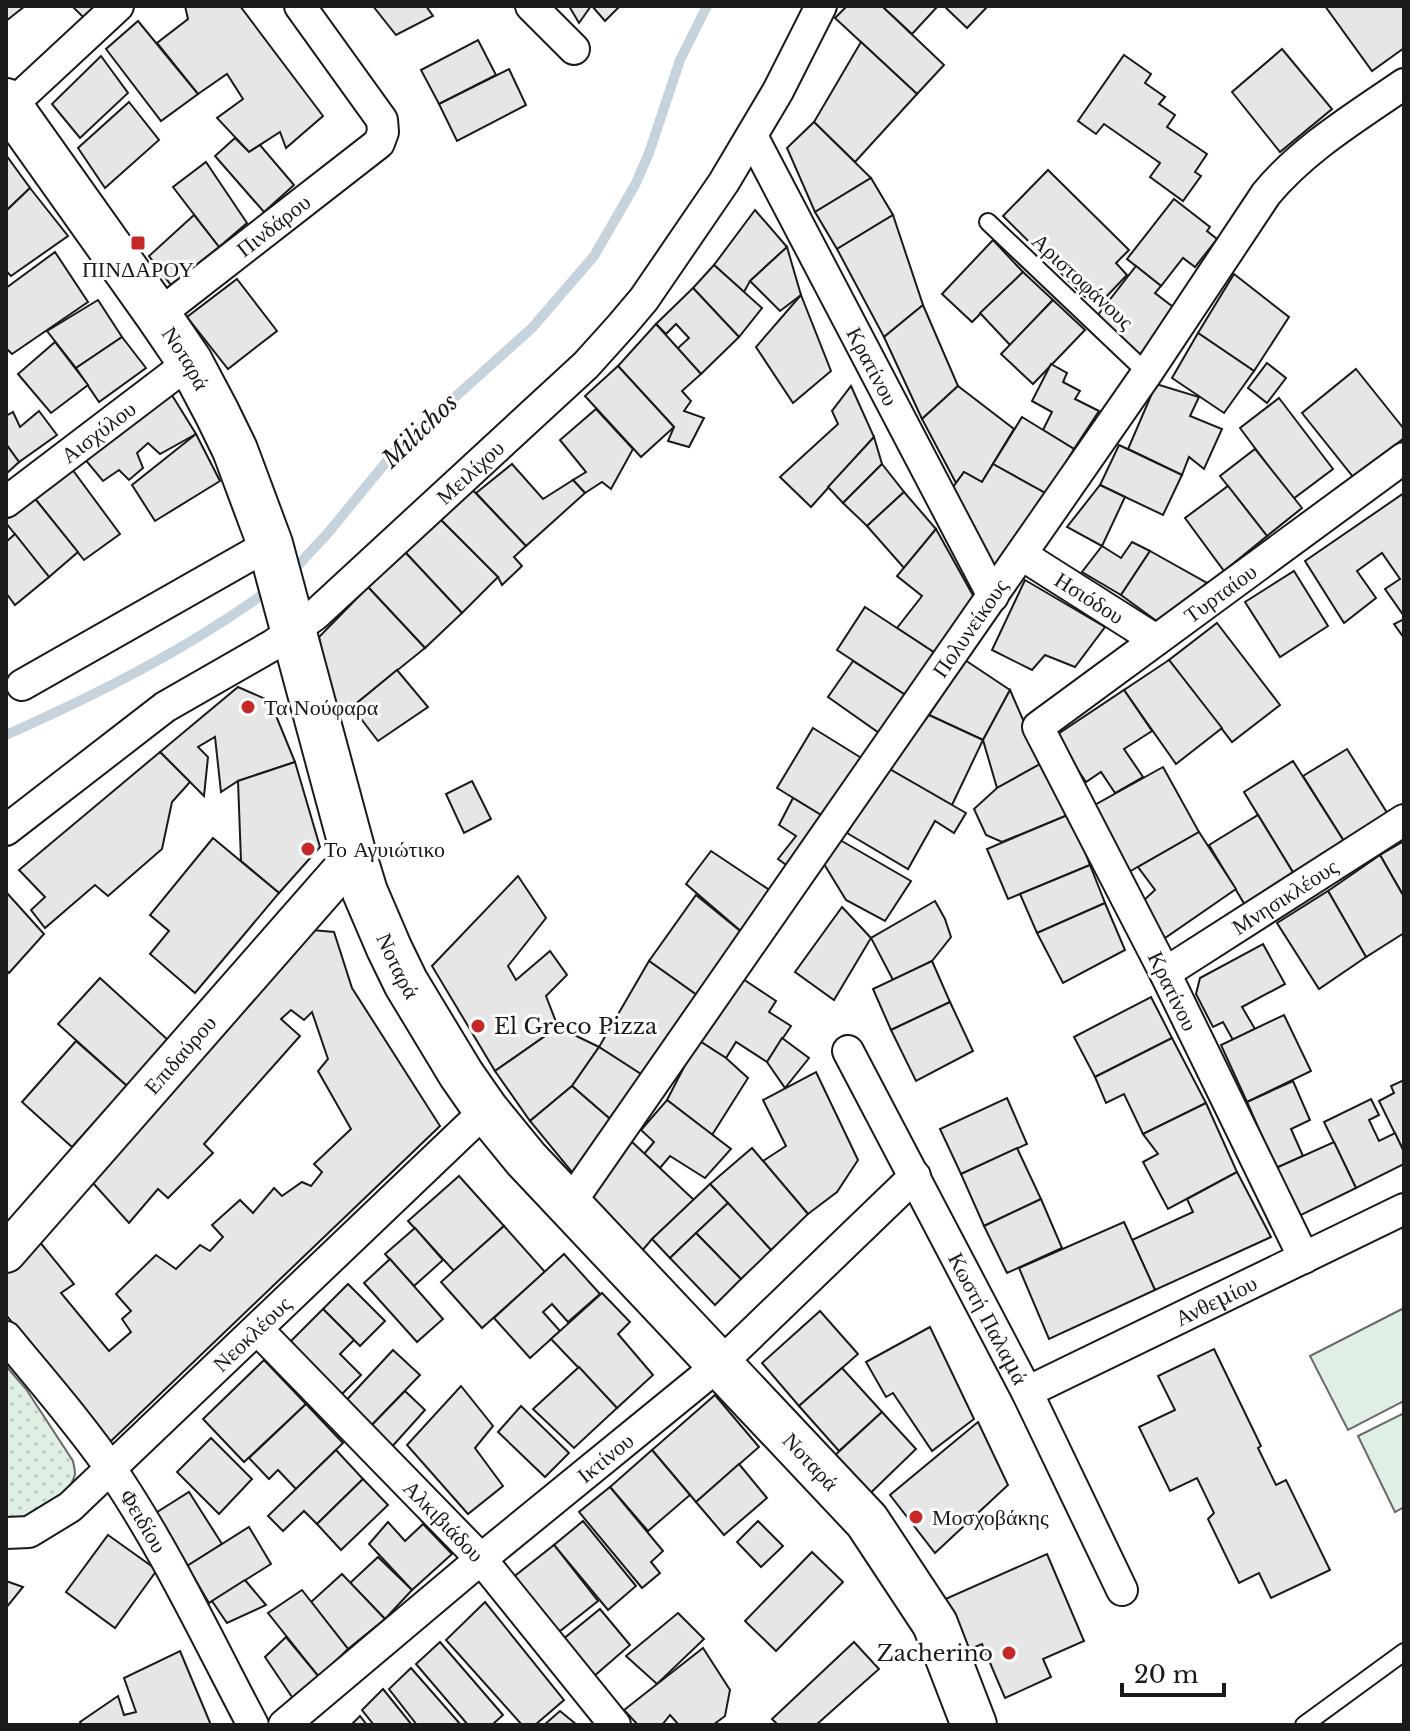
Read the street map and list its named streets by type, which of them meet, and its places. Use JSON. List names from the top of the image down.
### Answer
{
  "streets": {
    "main road": ["Νοταρά"],
    "street": [
      "Πινδάρου",
      "Κρατίνου",
      "Αισχύλου",
      "Μειλίχου",
      "Τυρταίου",
      "Ησιόδου",
      "Πολυνείκους",
      "Μνησικλέους",
      "Επιδαύρου",
      "Ανθεμίου",
      "Κωστή Παλαμά",
      "Νεοκλέους",
      "Ικτίνου",
      "Αλκιβιάδου",
      "Φειδίου"
    ],
    "lane": ["Αριστοφάνους"]
  },
  "crossings": [
    ["Πινδάρου", "Νοταρά"],
    ["Αριστοφάνους", "Πολυνείκους"],
    ["Νοταρά", "Αισχύλου"],
    ["Νοταρά", "Μειλίχου"],
    ["Νοταρά", "Πολυνείκους"],
    ["Νοταρά", "Επιδαύρου"],
    ["Νοταρά", "Νεοκλέους"],
    ["Νοταρά", "Ικτίνου"],
    ["Κρατίνου", "Μειλίχου"],
    ["Κρατίνου", "Τυρταίου"],
    ["Κρατίνου", "Πολυνείκους"],
    ["Κρατίνου", "Μνησικλέους"],
    ["Κρατίνου", "Ανθεμίου"],
    ["Τυρταίου", "Ησιόδου"],
    ["Ησιόδου", "Πολυνείκους"],
    ["Ανθεμίου", "Κωστή Παλαμά"],
    ["Κωστή Παλαμά", "Ικτίνου"],
    ["Νεοκλέους", "Αλκιβιάδου"],
    ["Νεοκλέους", "Φειδίου"],
    ["Ικτίνου", "Αλκιβιάδου"]
  ],
  "water": ["Milichos"],
  "places": {
    "transit": ["ΠΙΝΔΑΡΟΥ"],
    "other": [
      "Τα Νούφαρα",
      "Το Αγυιώτικο",
      "El Greco Pizza",
      "Μοσχοβάκης",
      "Zacherino"
    ]
  },
  "scale_bar": "20 m"
}
